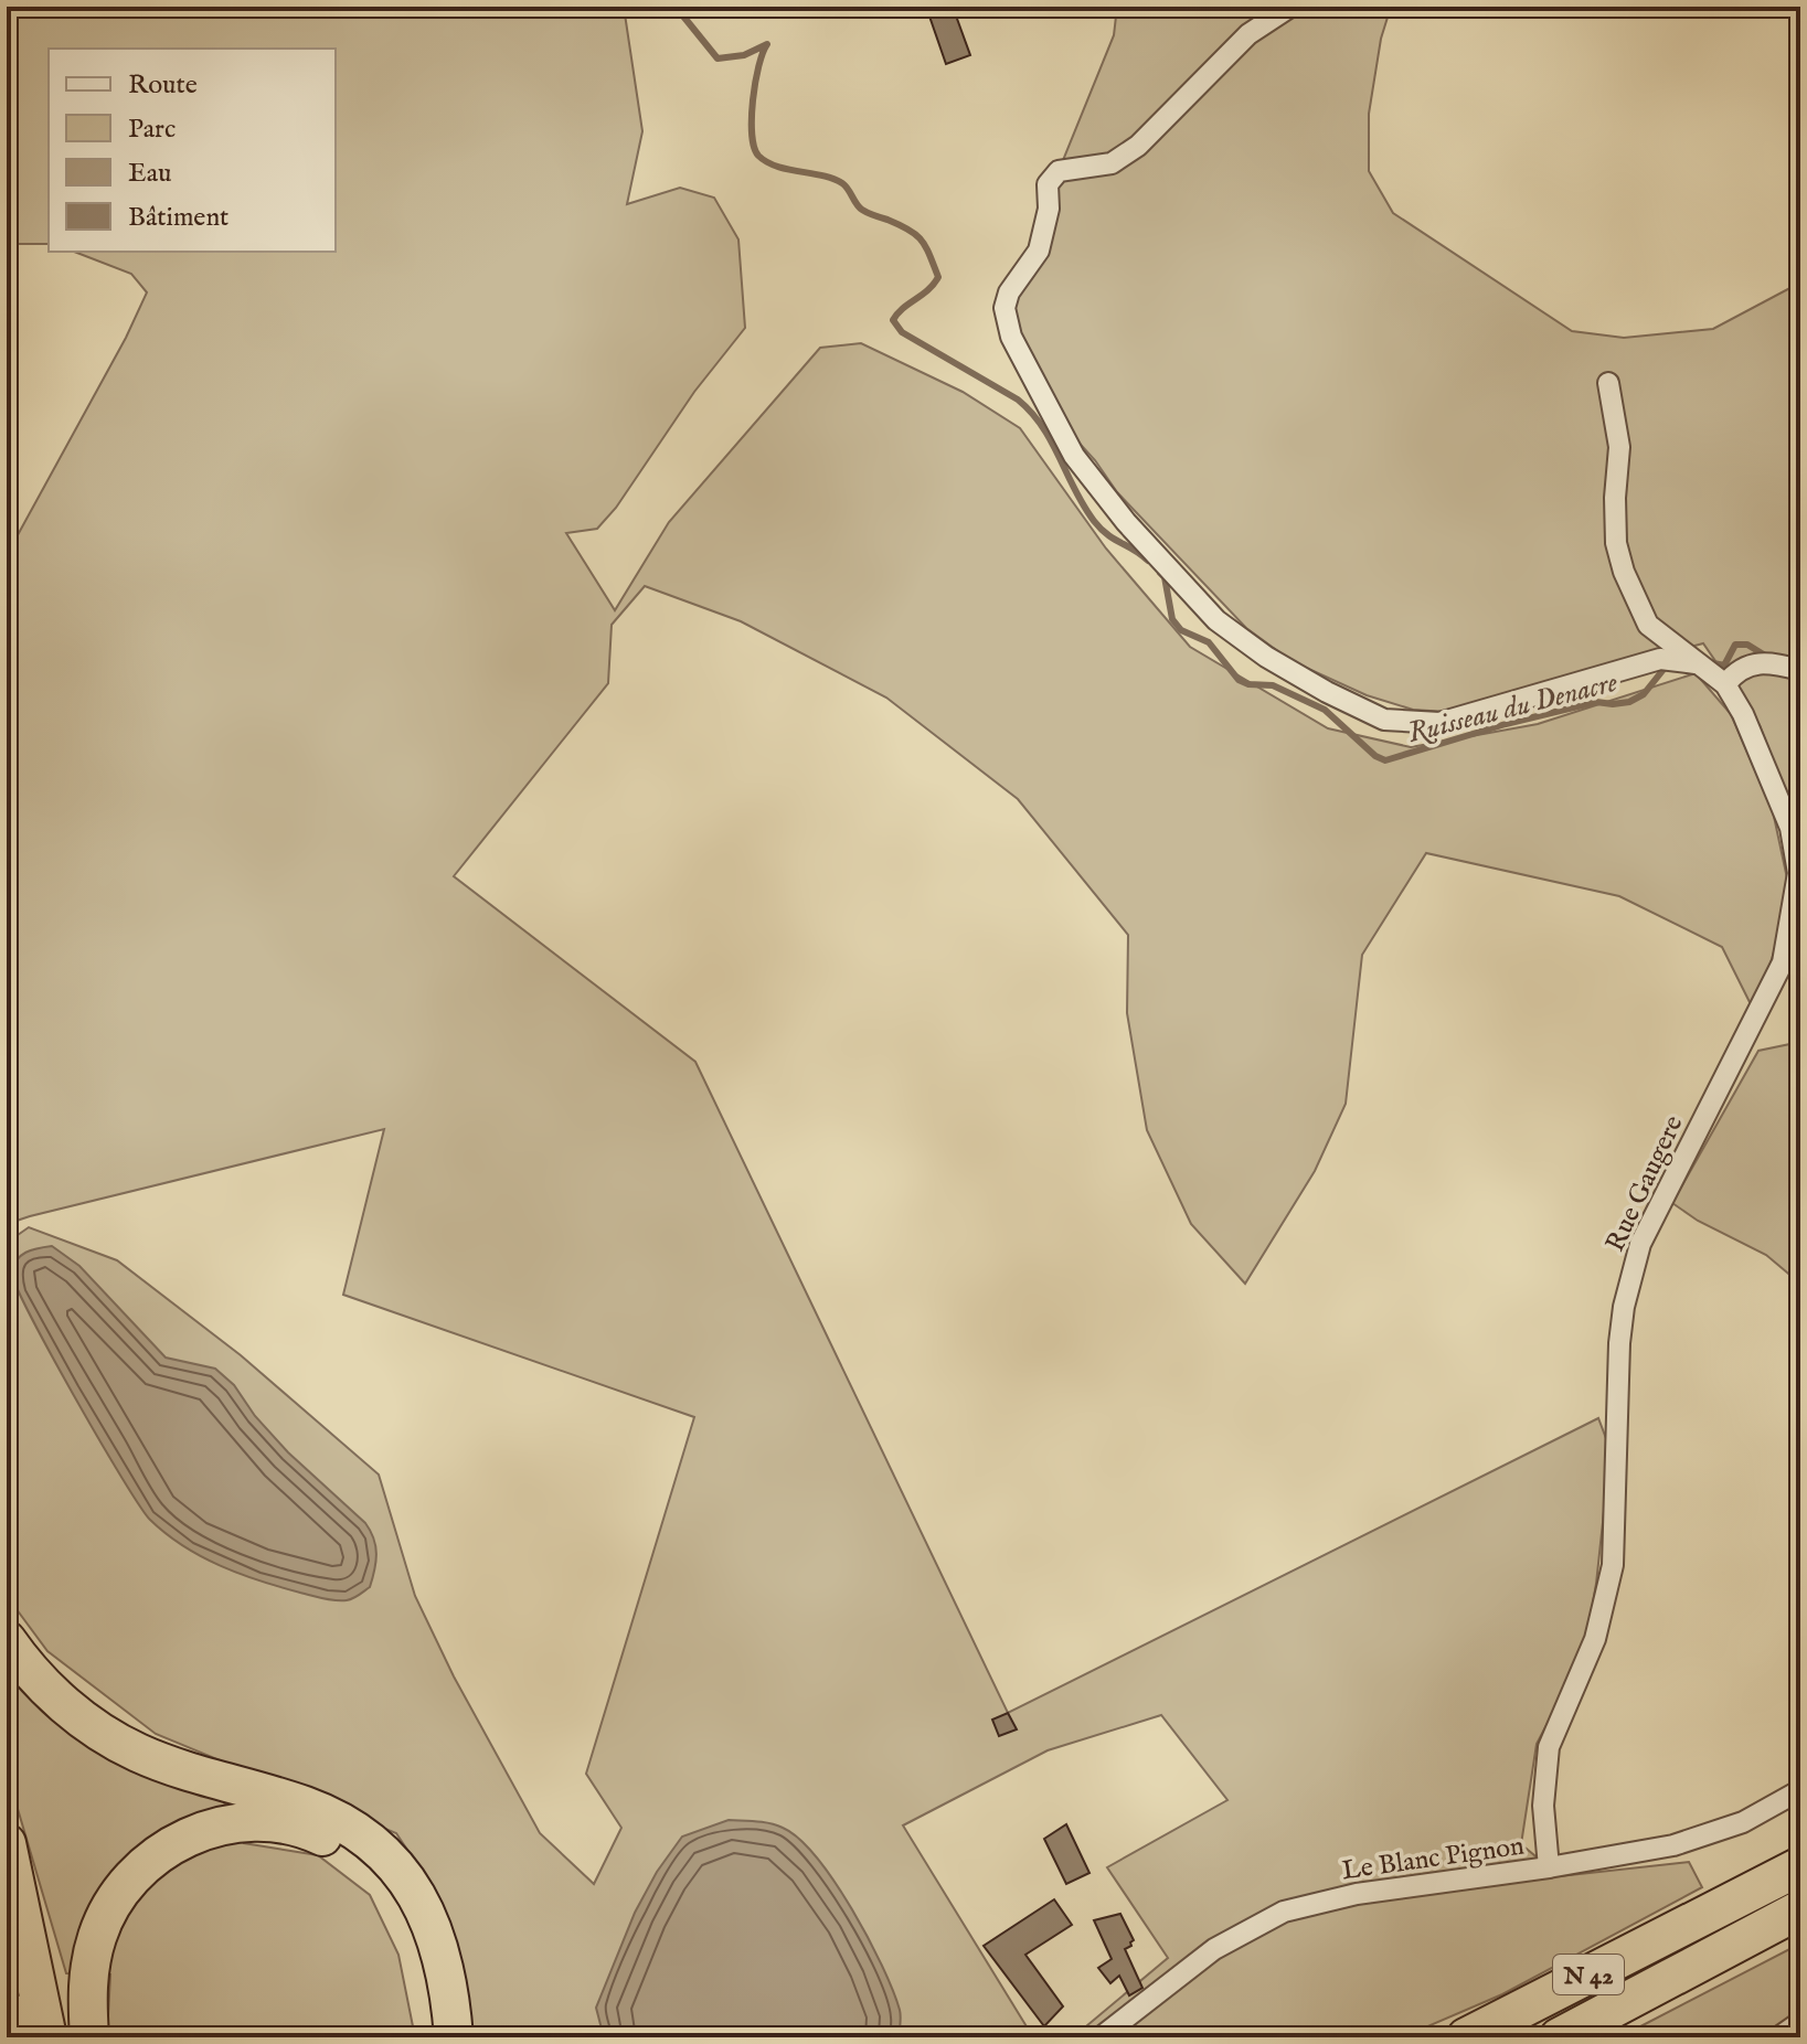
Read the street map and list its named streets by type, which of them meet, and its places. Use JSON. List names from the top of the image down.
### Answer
{
  "streets": {
    "highway": ["N 42"],
    "street": ["Rue Gaugere", "Le Blanc Pignon"]
  },
  "crossings": [
    ["Rue Gaugere", "Le Blanc Pignon"]
  ],
  "water": ["Ruisseau du Denacre"],
  "legend": [
    "Route",
    "Parc",
    "Eau",
    "Bâtiment"
  ]
}
